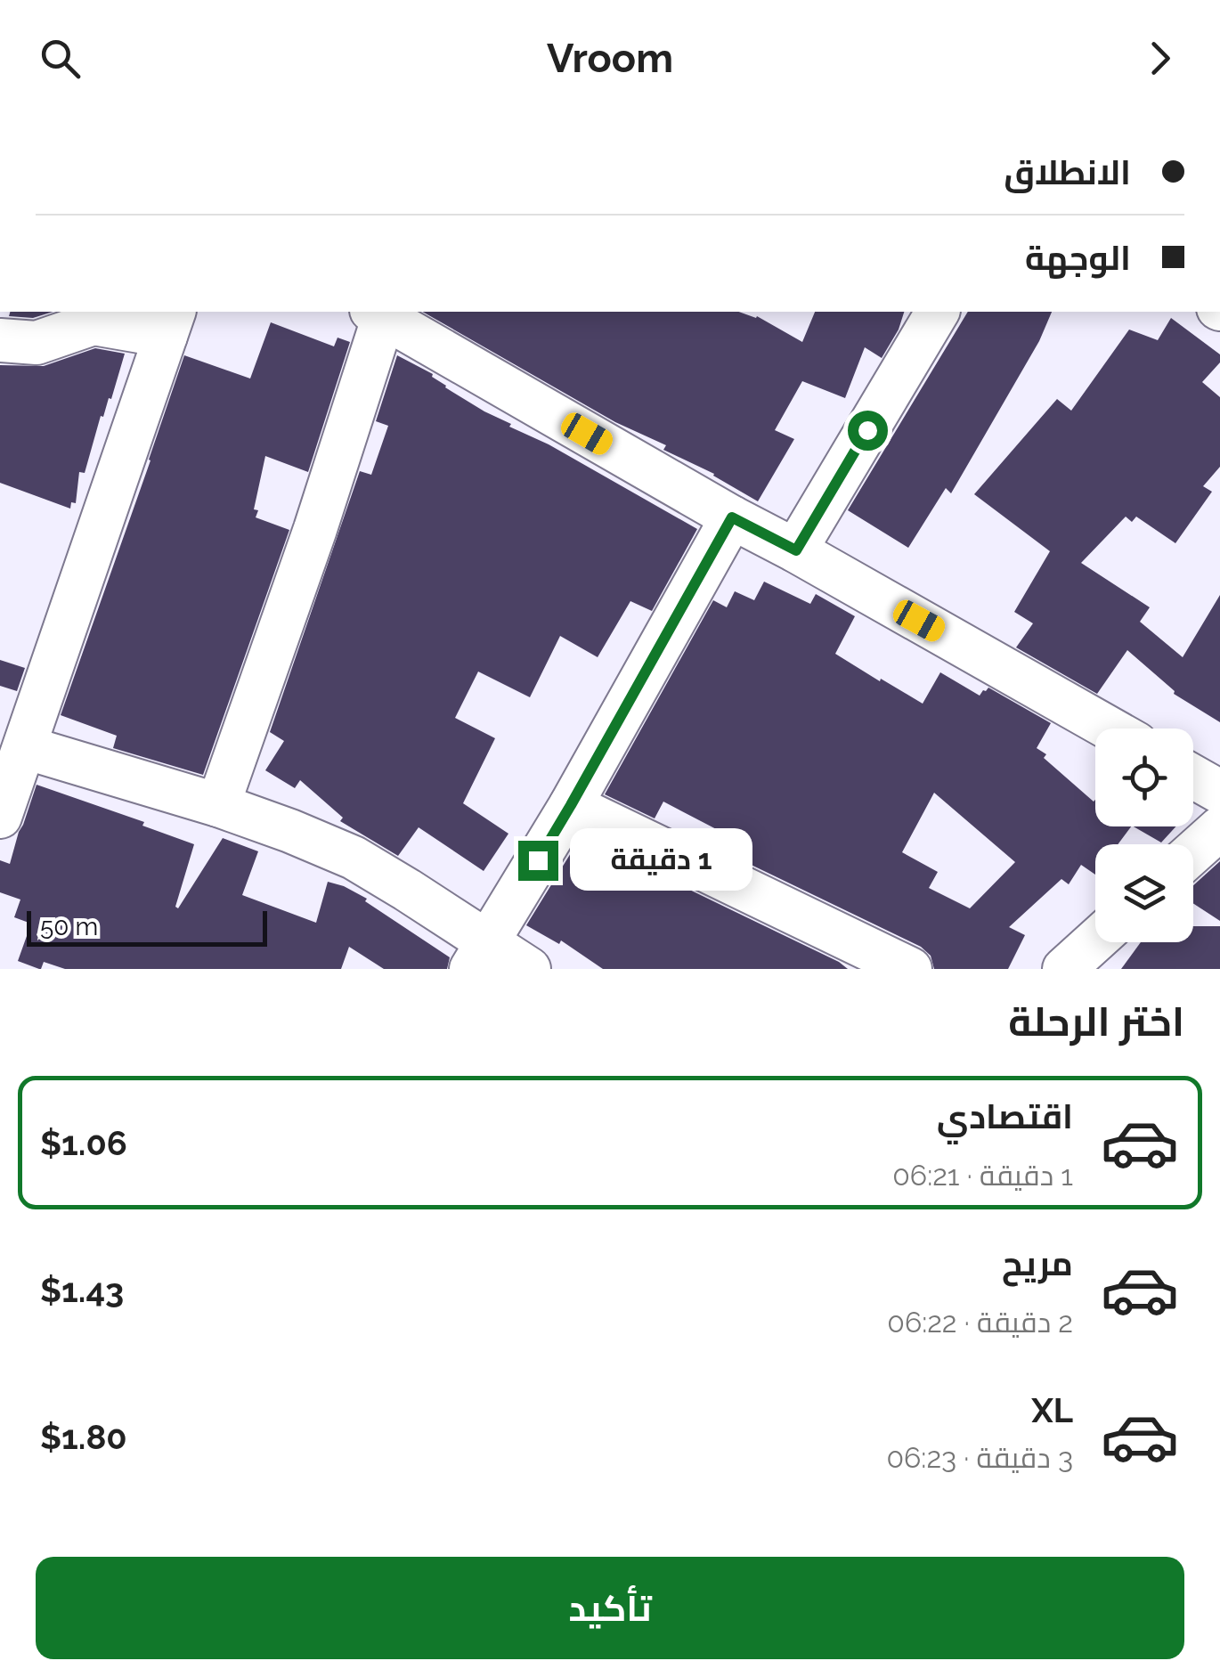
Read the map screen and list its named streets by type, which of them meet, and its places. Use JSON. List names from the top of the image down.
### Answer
{
  "scale_bar": "50 m",
  "page": {
    "header": "Vroom",
    "banner": ["الانطلاق", "الوجهة"],
    "bubble": "1 دقيقة",
    "scale": "50 m",
    "heading": "اختر الرحلة",
    "list": [
      {
        "name": "اقتصادي",
        "note": "1 دقيقة · 06:21",
        "value": "$1.06"
      },
      {
        "name": "مريح",
        "note": "2 دقيقة · 06:22",
        "value": "$1.43"
      },
      {
        "name": "XL",
        "note": "3 دقيقة · 06:23",
        "value": "$1.80"
      }
    ],
    "buttons": "تأكيد"
  }
}
